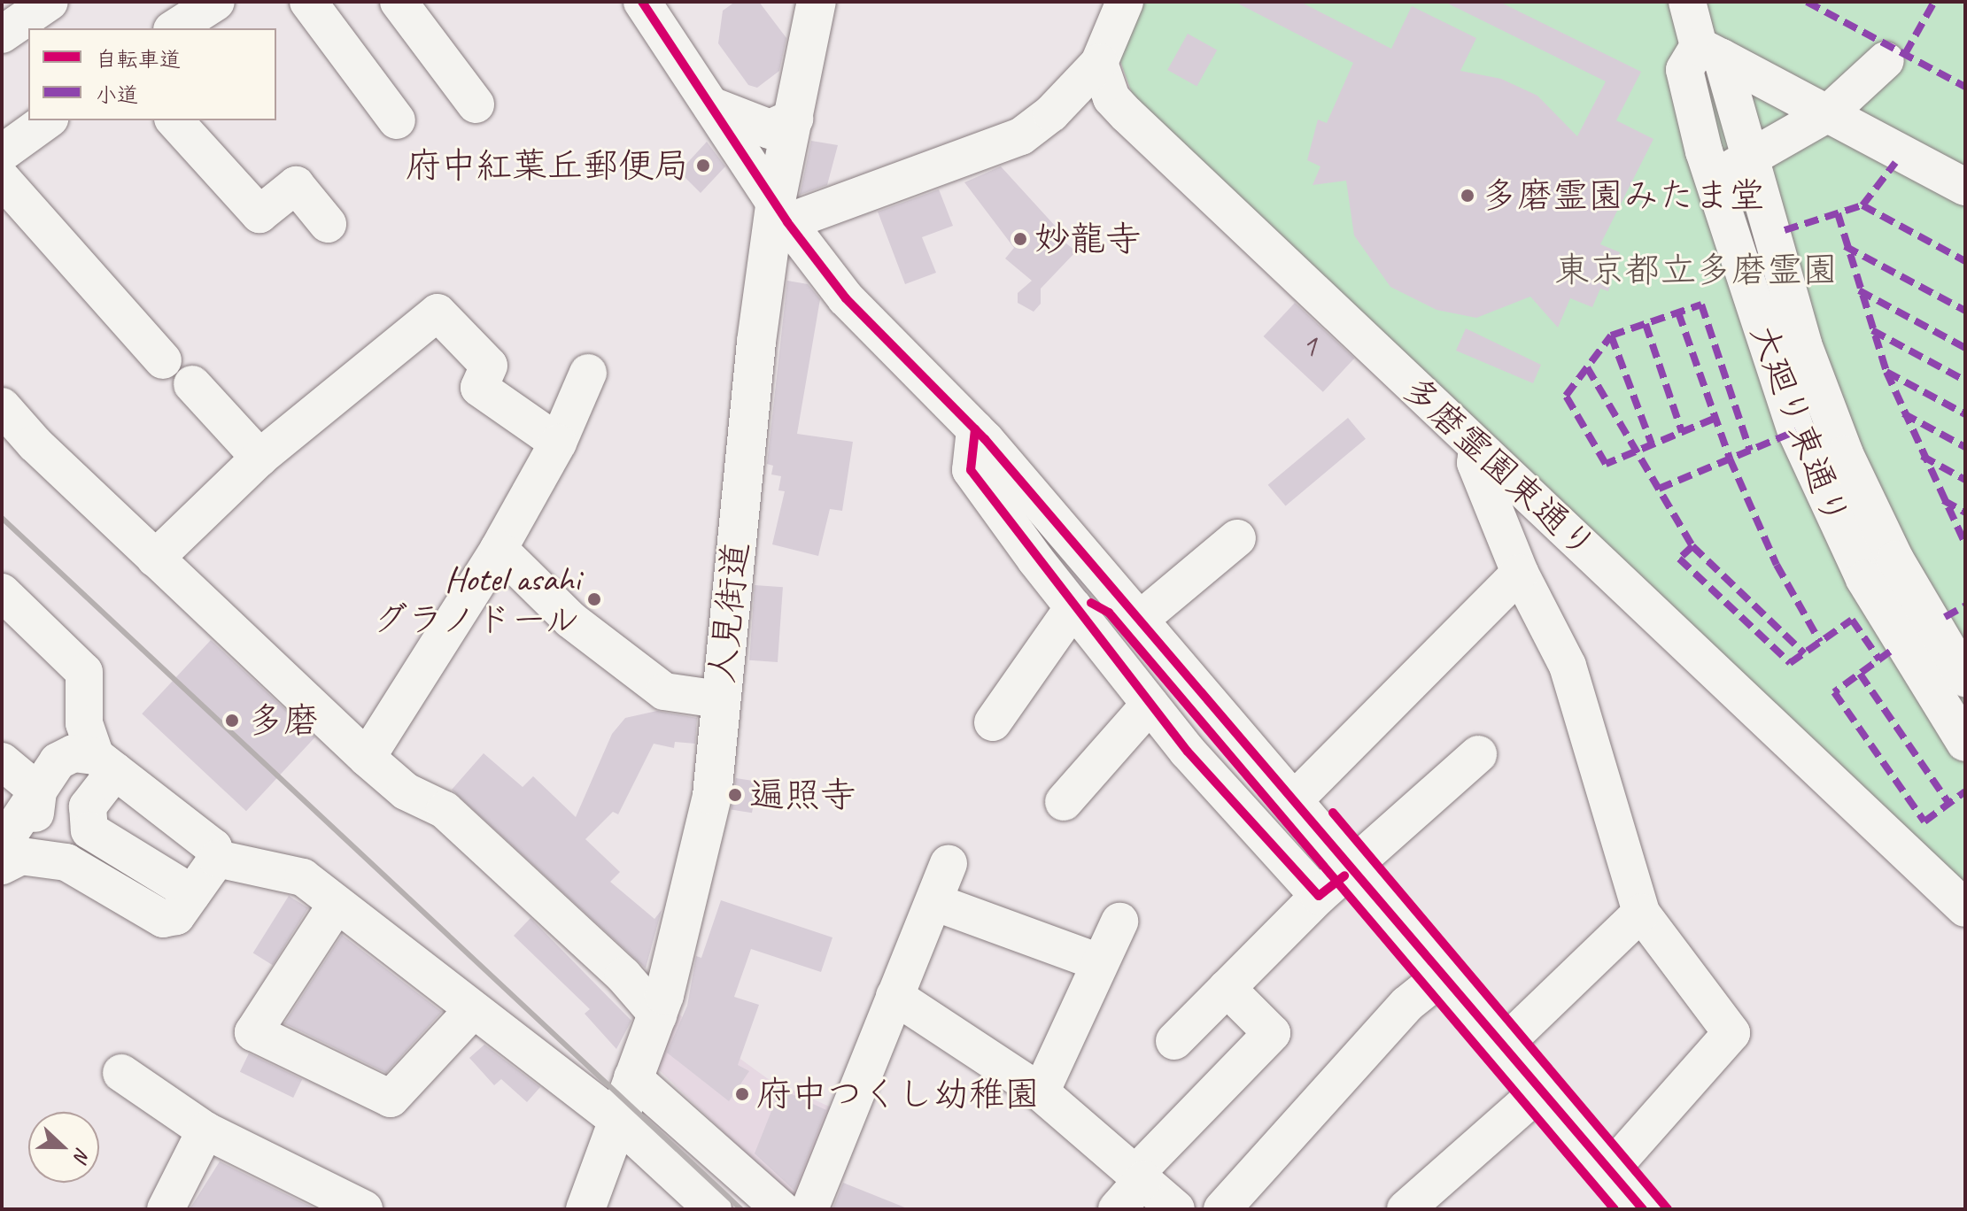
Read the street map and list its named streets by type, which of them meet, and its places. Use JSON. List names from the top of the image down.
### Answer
{
  "streets": {
    "main road": ["人見街道"],
    "street": ["大廻り東通り", "多磨霊園東通り"]
  },
  "parks": ["東京都立多磨霊園"],
  "places": [
    "府中紅葉丘郵便局",
    "多磨霊園みたま堂",
    "妙龍寺",
    "Hotel asahi グラノドール",
    "多磨",
    "遍照寺",
    "府中つくし幼稚園"
  ],
  "house_numbers": ["1"],
  "legend": ["自転車道", "小道"],
  "north": "right"
}
